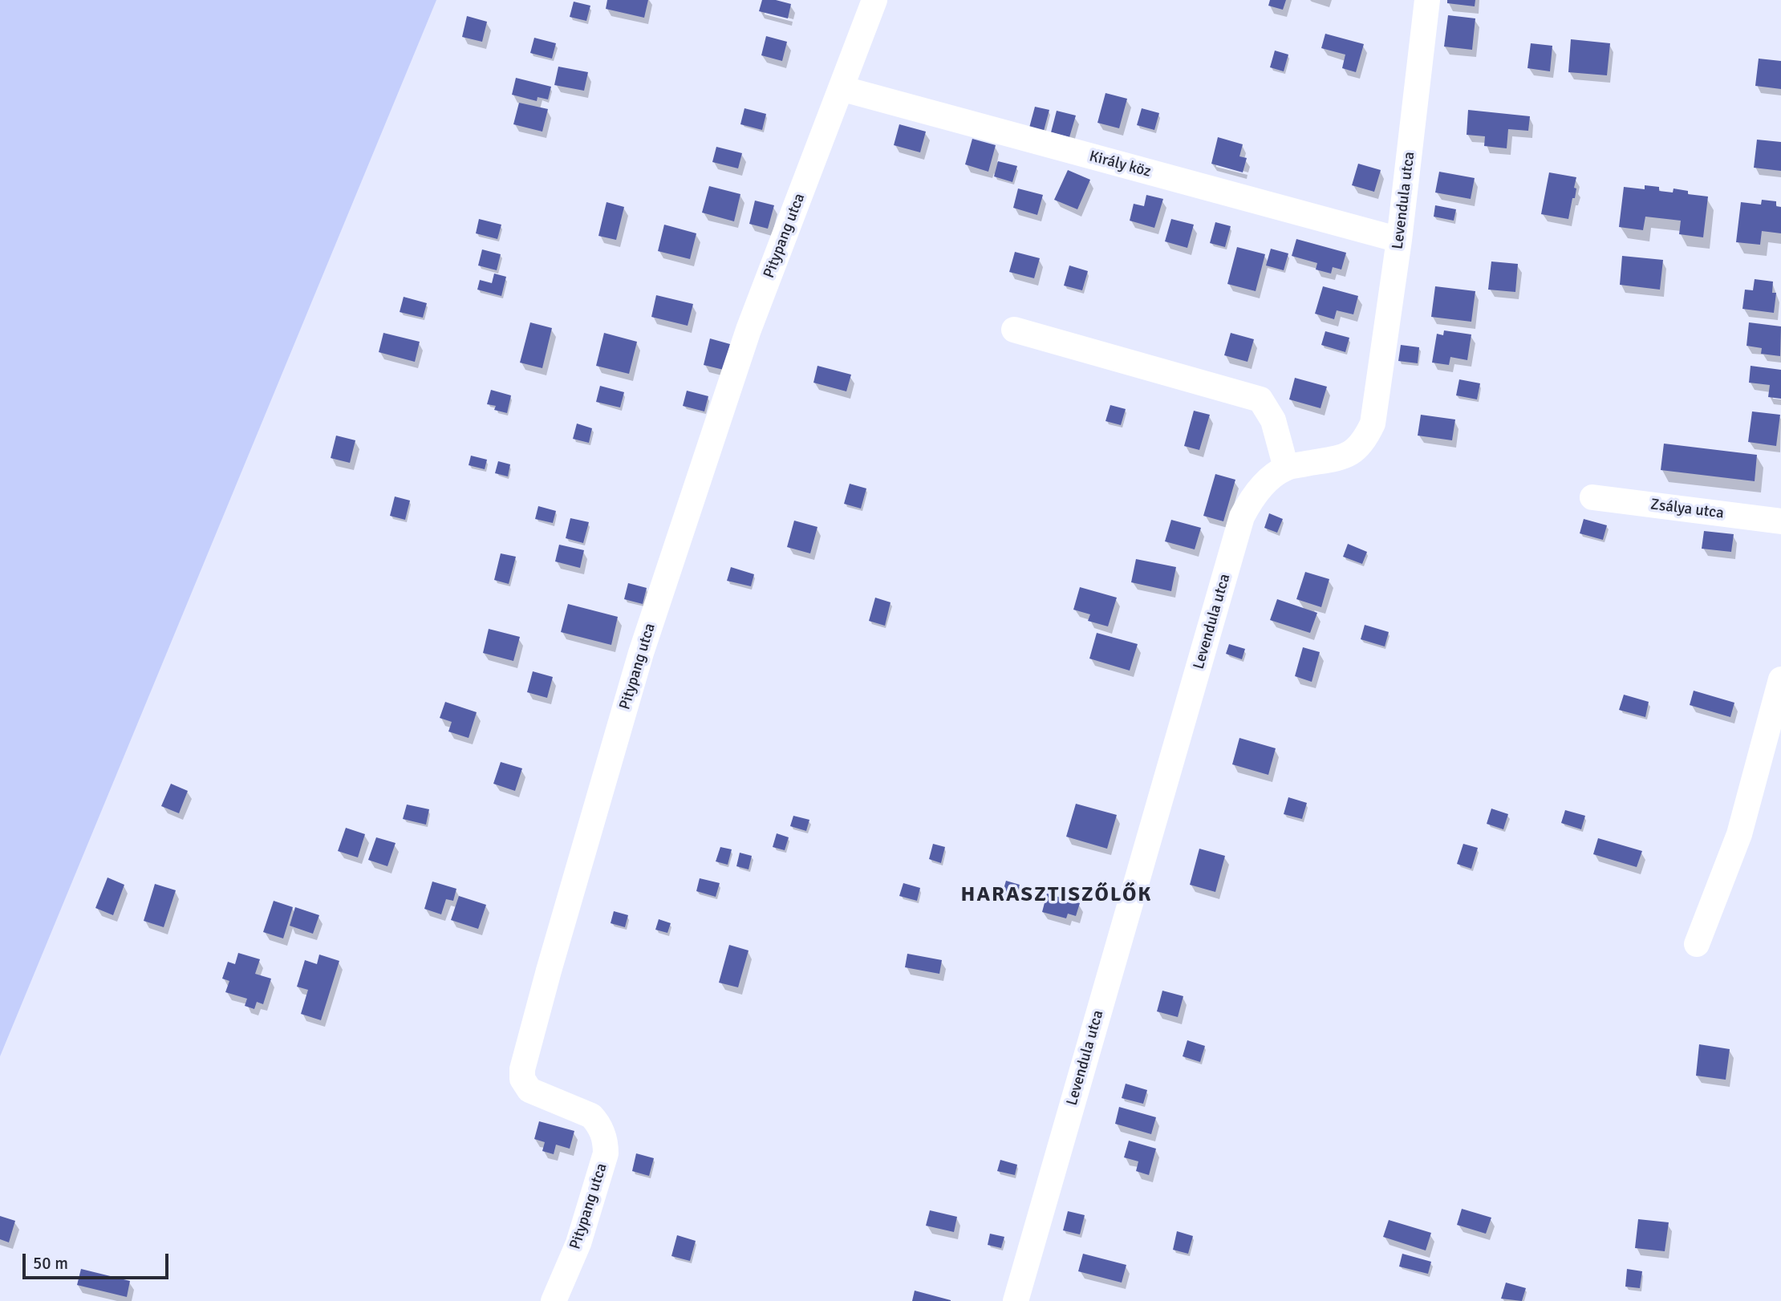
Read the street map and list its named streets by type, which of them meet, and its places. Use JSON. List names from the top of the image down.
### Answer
{
  "streets": {
    "street": [
      "Király köz",
      "Levendula utca",
      "Pitypang utca",
      "Zsálya utca"
    ]
  },
  "crossings": [
    ["Király köz", "Levendula utca"],
    ["Király köz", "Pitypang utca"]
  ],
  "districts": ["HARASZTISZŐLŐK"],
  "scale_bar": "50 m"
}
